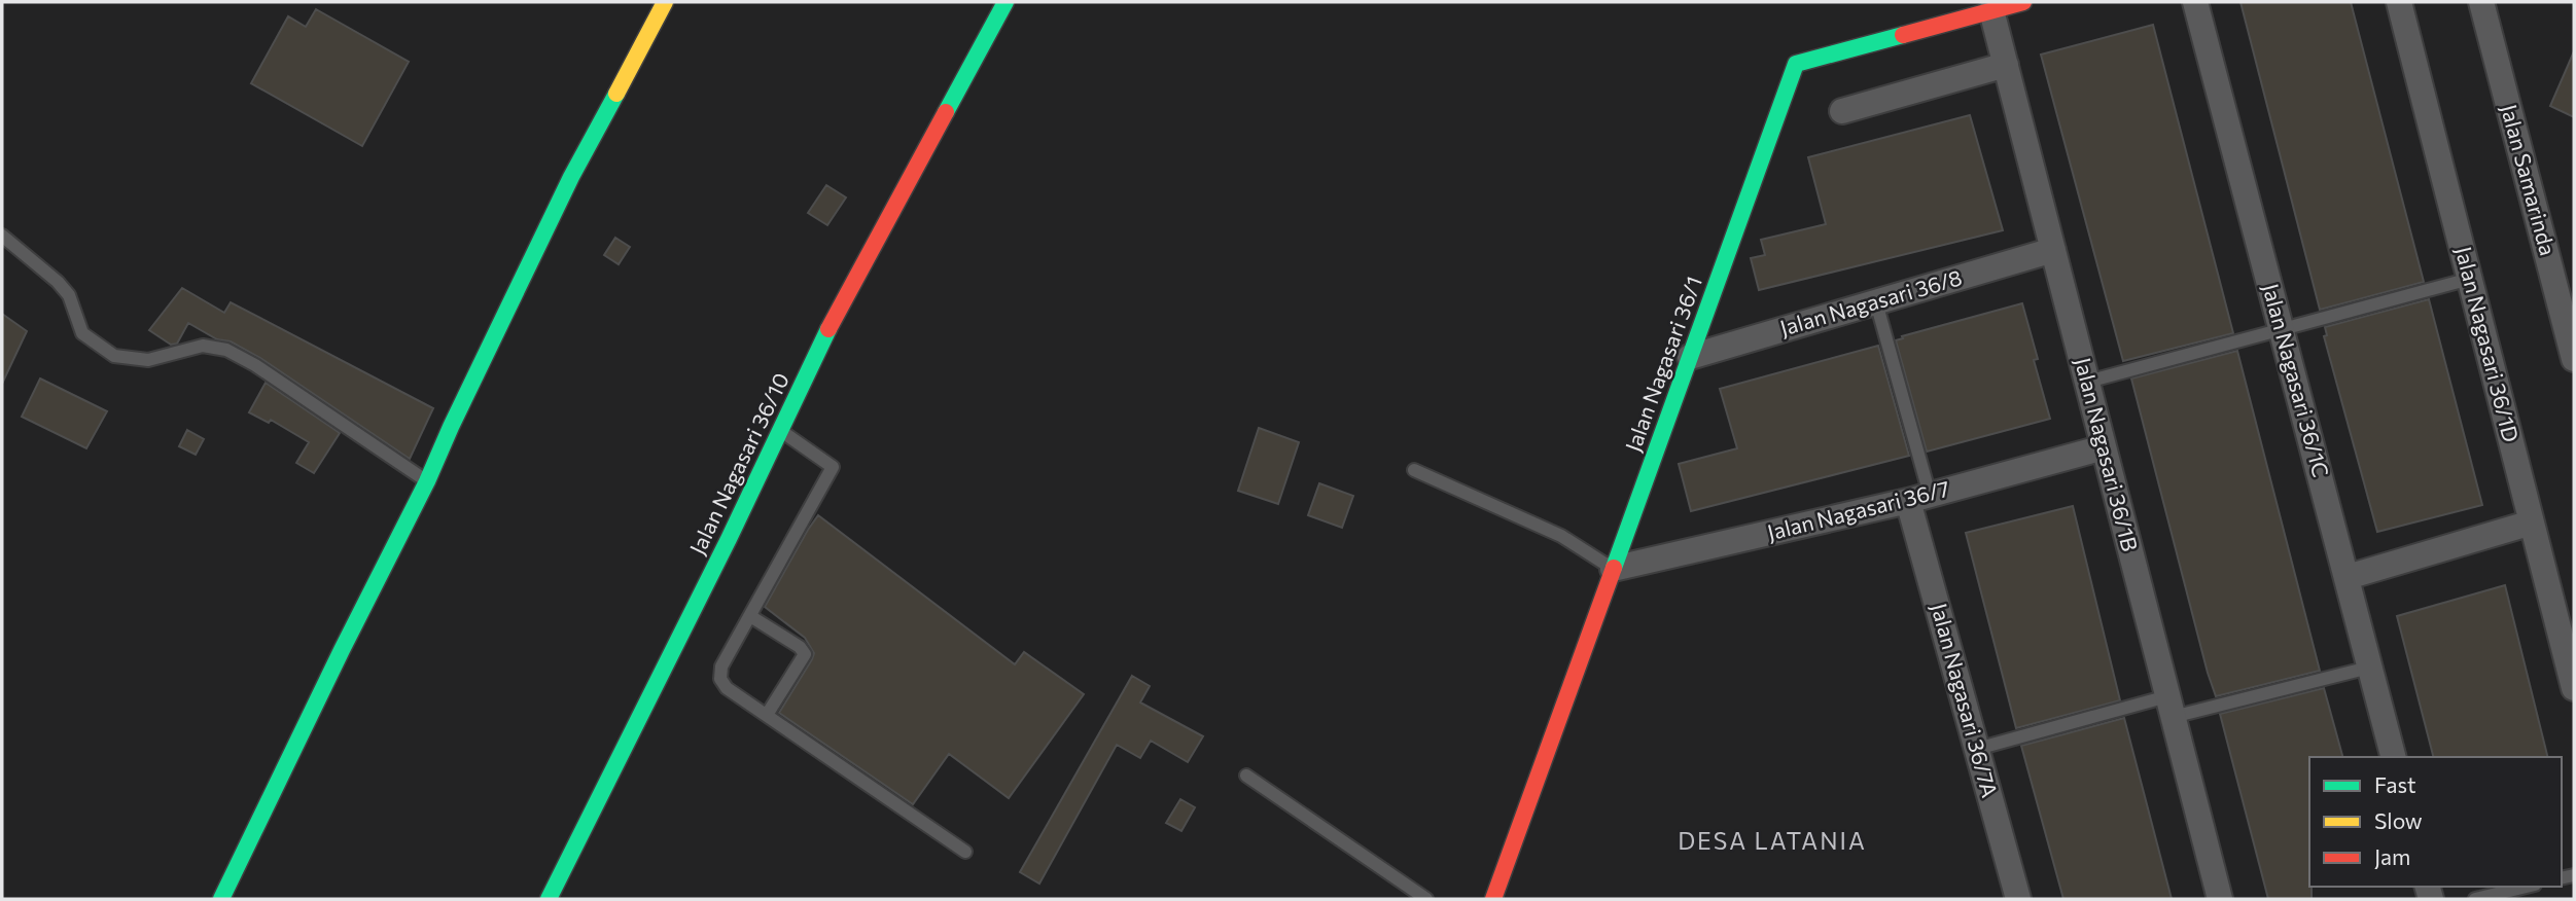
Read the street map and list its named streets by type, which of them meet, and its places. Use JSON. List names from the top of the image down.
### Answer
{
  "streets": {
    "street": [
      "Jalan Samarinda",
      "Jalan Nagasari 36/8",
      "Jalan Nagasari 36/1D",
      "Jalan Nagasari 36/1",
      "Jalan Nagasari 36/1C",
      "Jalan Nagasari 36/1B",
      "Jalan Nagasari 36/10",
      "Jalan Nagasari 36/7",
      "Jalan Nagasari 36/7A"
    ]
  },
  "crossings": [
    ["Jalan Nagasari 36/8", "Jalan Nagasari 36/1"],
    ["Jalan Nagasari 36/8", "Jalan Nagasari 36/1B"],
    ["Jalan Nagasari 36/1", "Jalan Nagasari 36/1B"],
    ["Jalan Nagasari 36/1", "Jalan Nagasari 36/7"],
    ["Jalan Nagasari 36/1B", "Jalan Nagasari 36/7"],
    ["Jalan Nagasari 36/7", "Jalan Nagasari 36/7A"]
  ],
  "districts": ["DESA LATANIA"],
  "legend": ["Fast", "Slow", "Jam"]
}
